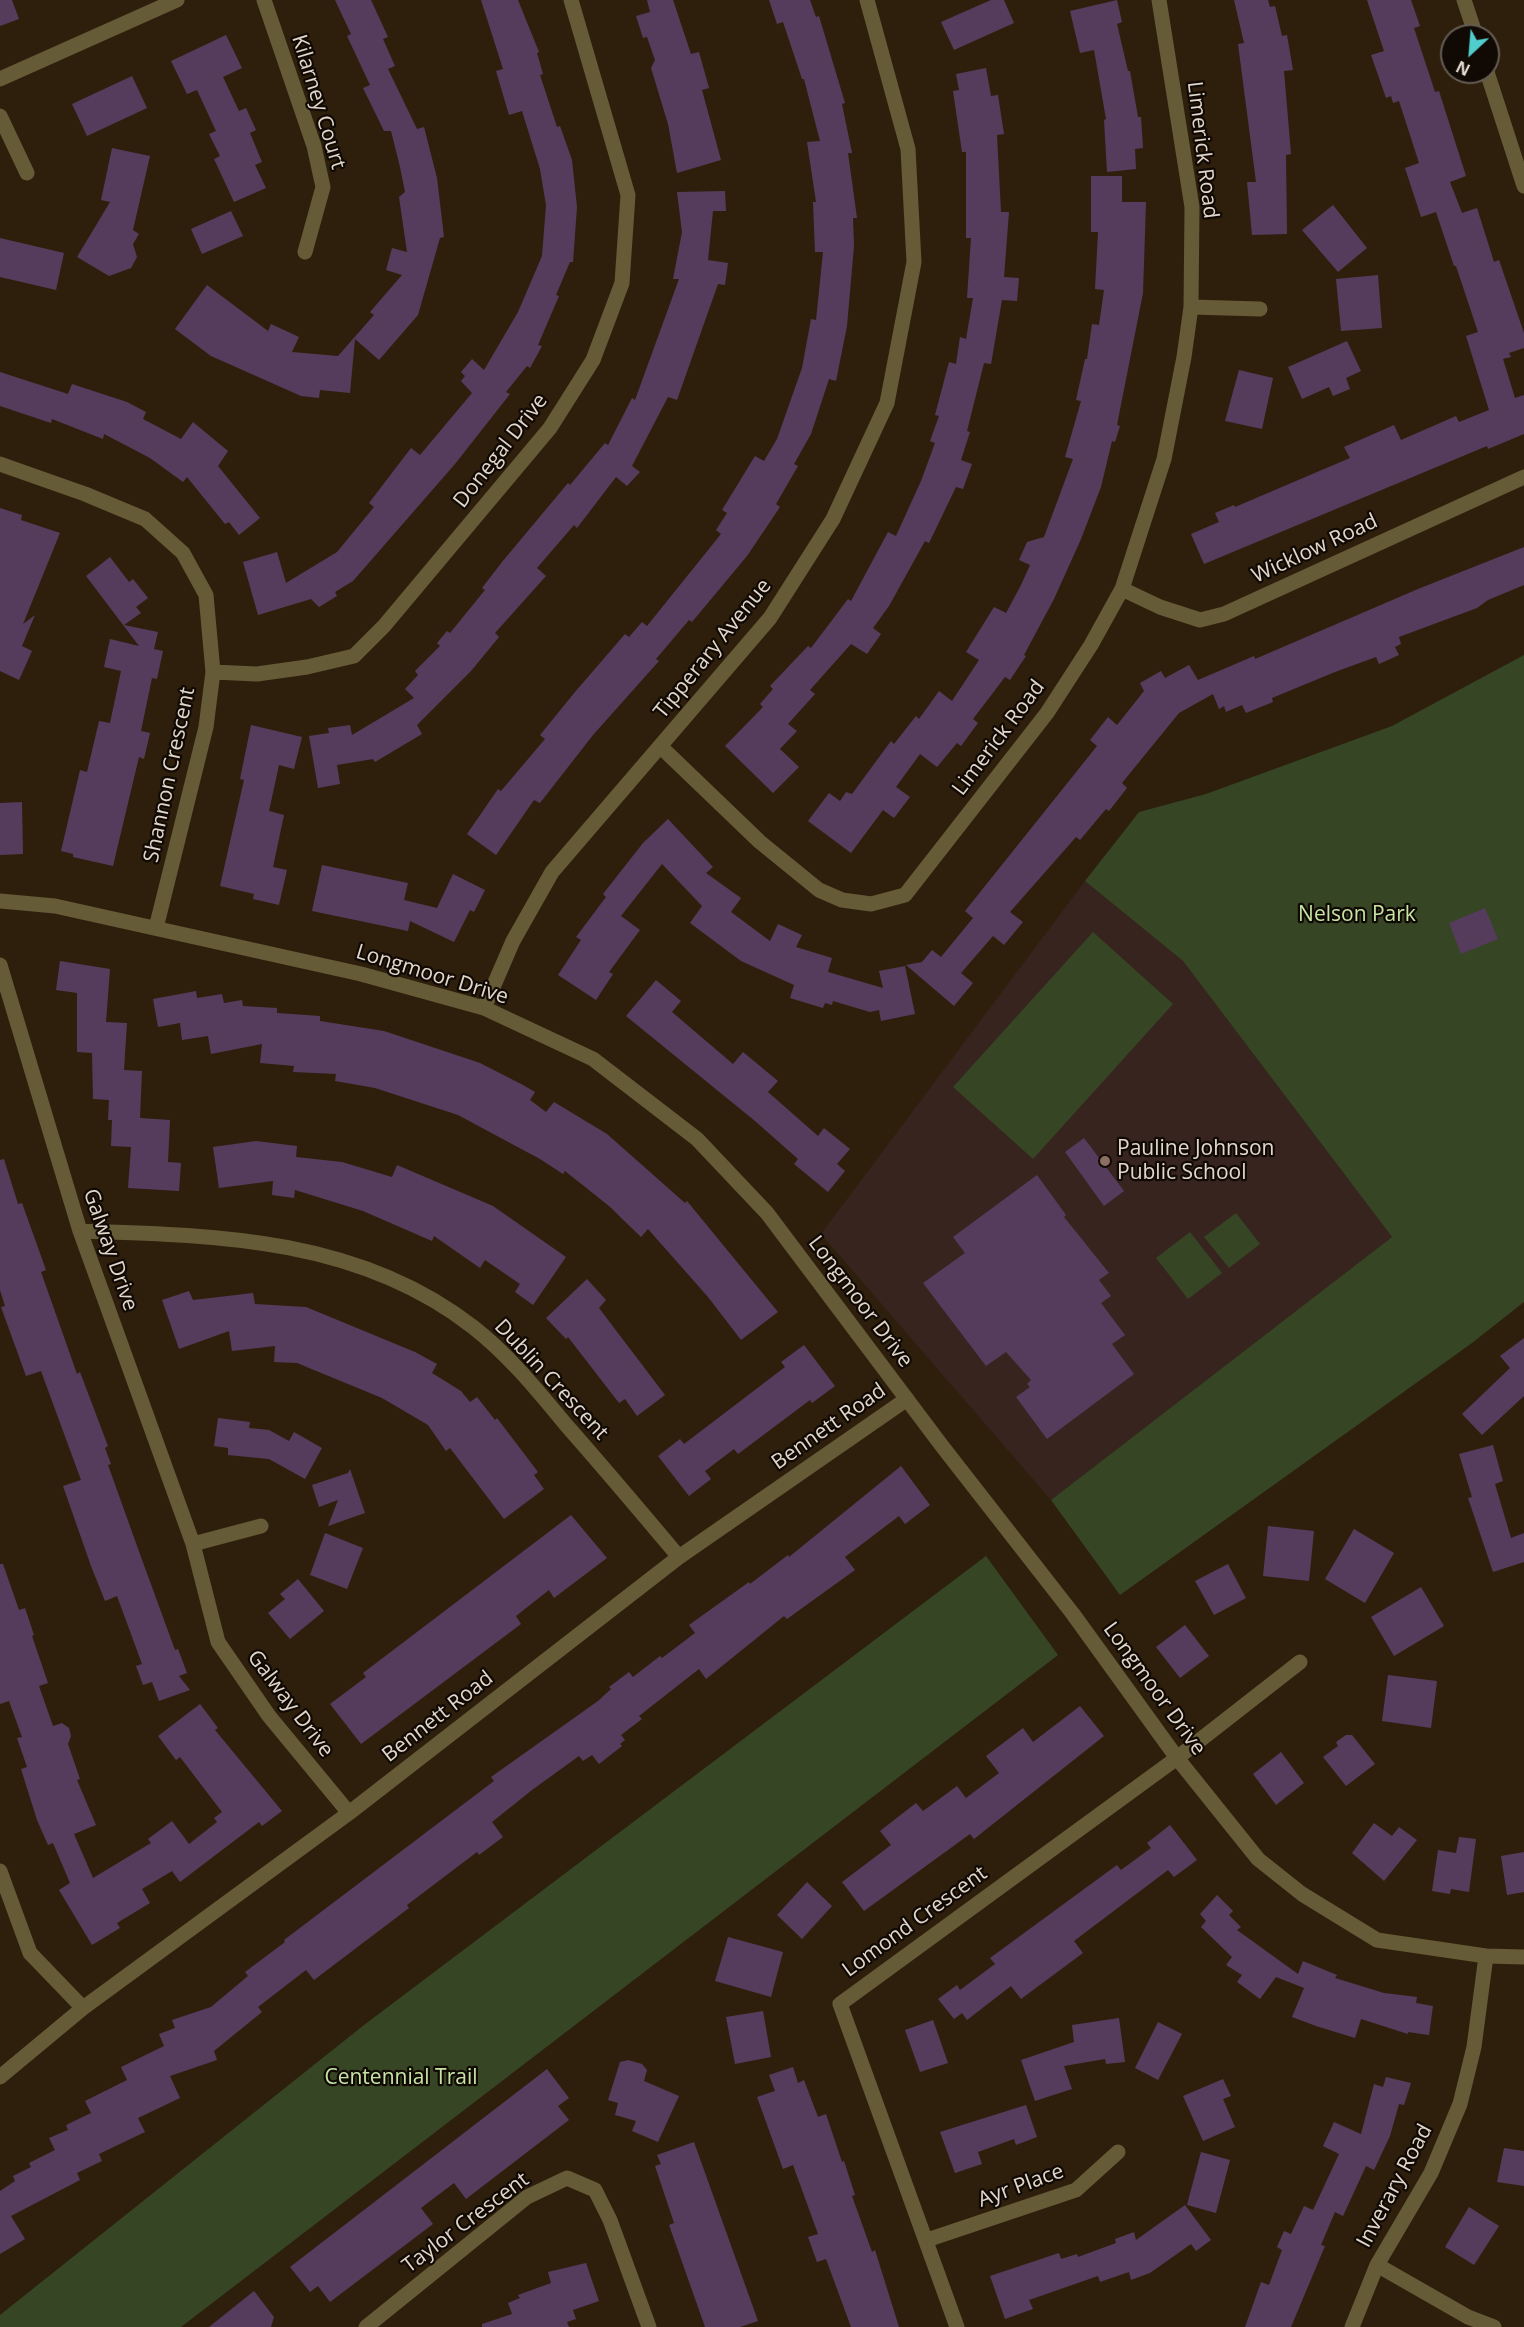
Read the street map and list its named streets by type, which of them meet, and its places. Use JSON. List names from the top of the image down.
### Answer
{
  "streets": {
    "street": [
      "Kilarney Court",
      "Limerick Road",
      "Donegal Drive",
      "Wicklow Road",
      "Tipperary Avenue",
      "Shannon Crescent",
      "Longmoor Drive",
      "Galway Drive",
      "Dublin Crescent",
      "Bennett Road",
      "Lomond Crescent",
      "Ayr Place",
      "Inverary Road",
      "Taylor Crescent"
    ]
  },
  "crossings": [
    ["Limerick Road", "Wicklow Road"],
    ["Limerick Road", "Tipperary Avenue"],
    ["Donegal Drive", "Shannon Crescent"],
    ["Tipperary Avenue", "Longmoor Drive"],
    ["Shannon Crescent", "Longmoor Drive"],
    ["Longmoor Drive", "Bennett Road"],
    ["Longmoor Drive", "Lomond Crescent"],
    ["Longmoor Drive", "Inverary Road"],
    ["Galway Drive", "Dublin Crescent"],
    ["Galway Drive", "Bennett Road"],
    ["Dublin Crescent", "Bennett Road"],
    ["Lomond Crescent", "Ayr Place"]
  ],
  "parks": ["Nelson Park", "Centennial Trail"],
  "places": ["Pauline Johnson Public School"],
  "north": "bottom left"
}
